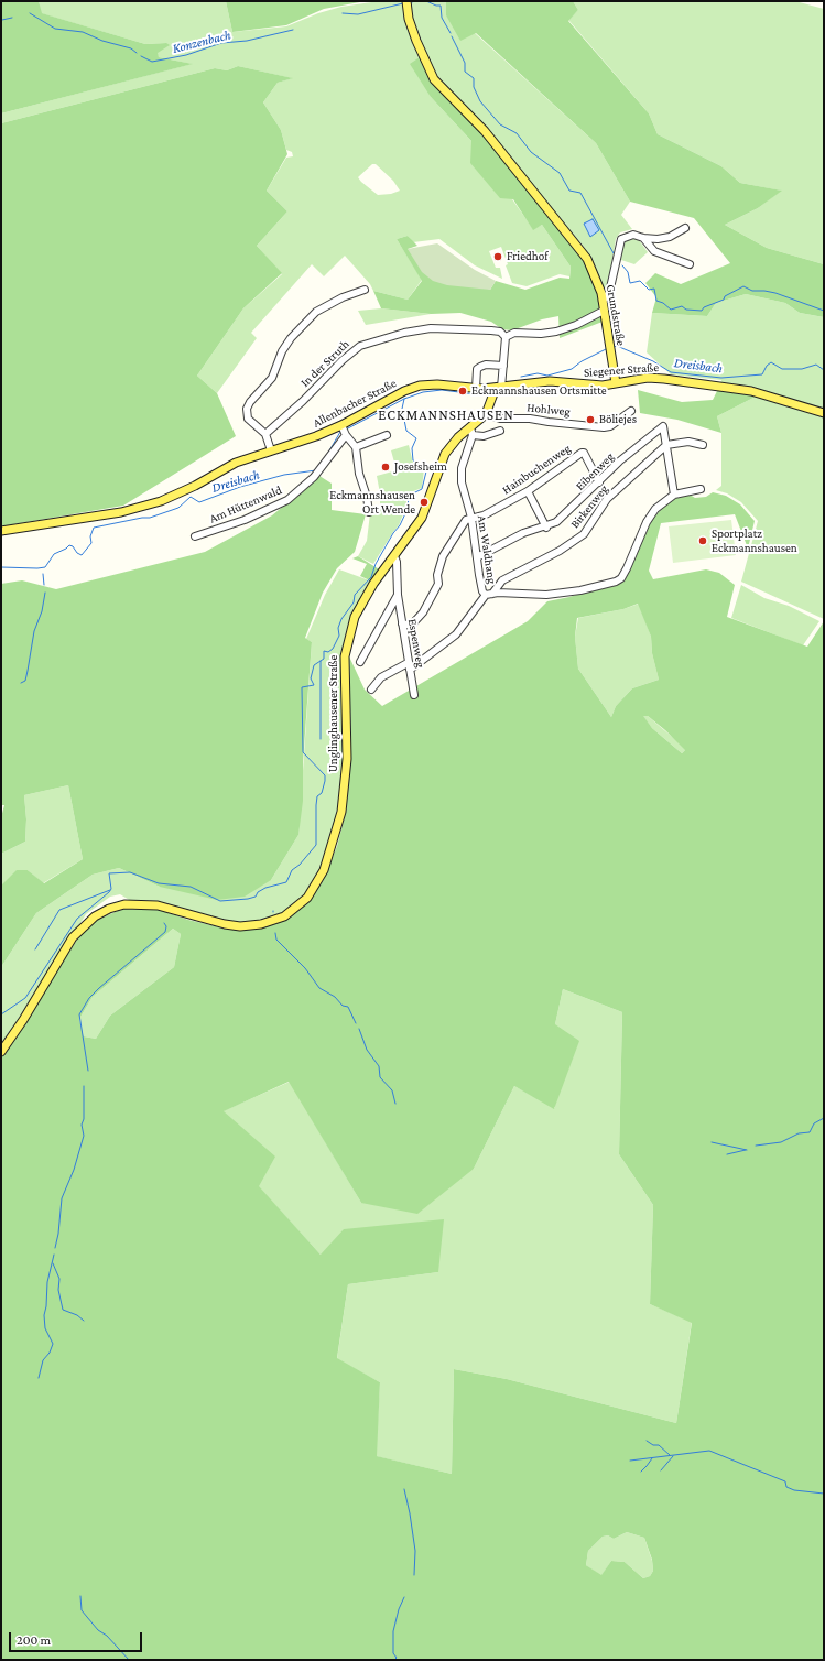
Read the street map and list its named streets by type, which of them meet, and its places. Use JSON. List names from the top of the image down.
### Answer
{
  "streets": {
    "main road": [
      "Grundstraße",
      "Siegener Straße",
      "Allenbacher Straße",
      "Unglinghausener Straße"
    ],
    "street": [
      "In der Struth",
      "Hohlweg",
      "Hainbuchenweg",
      "Eibenweg",
      "Am Hüttenwald",
      "Birkenweg",
      "Am Waldhang",
      "Espenweg"
    ]
  },
  "crossings": [
    ["Grundstraße", "Siegener Straße"],
    ["Siegener Straße", "Allenbacher Straße"],
    ["Allenbacher Straße", "Am Hüttenwald"],
    ["Hohlweg", "Unglinghausener Straße"],
    ["Hainbuchenweg", "Eibenweg"],
    ["Hainbuchenweg", "Am Waldhang"],
    ["Eibenweg", "Birkenweg"],
    ["Eibenweg", "Am Waldhang"],
    ["Birkenweg", "Am Waldhang"],
    ["Birkenweg", "Espenweg"],
    ["Am Waldhang", "Unglinghausener Straße"],
    ["Espenweg", "Unglinghausener Straße"]
  ],
  "districts": ["ECKMANNSHAUSEN"],
  "water": ["Konzenbach", "Dreisbach"],
  "places": [
    "Friedhof",
    "Eckmannshausen Ortsmitte",
    "Böliejes",
    "Josefsheim",
    "Eckmannshausen Ort Wende",
    "Sportplatz Eckmannshausen"
  ],
  "scale_bar": "200 m"
}
